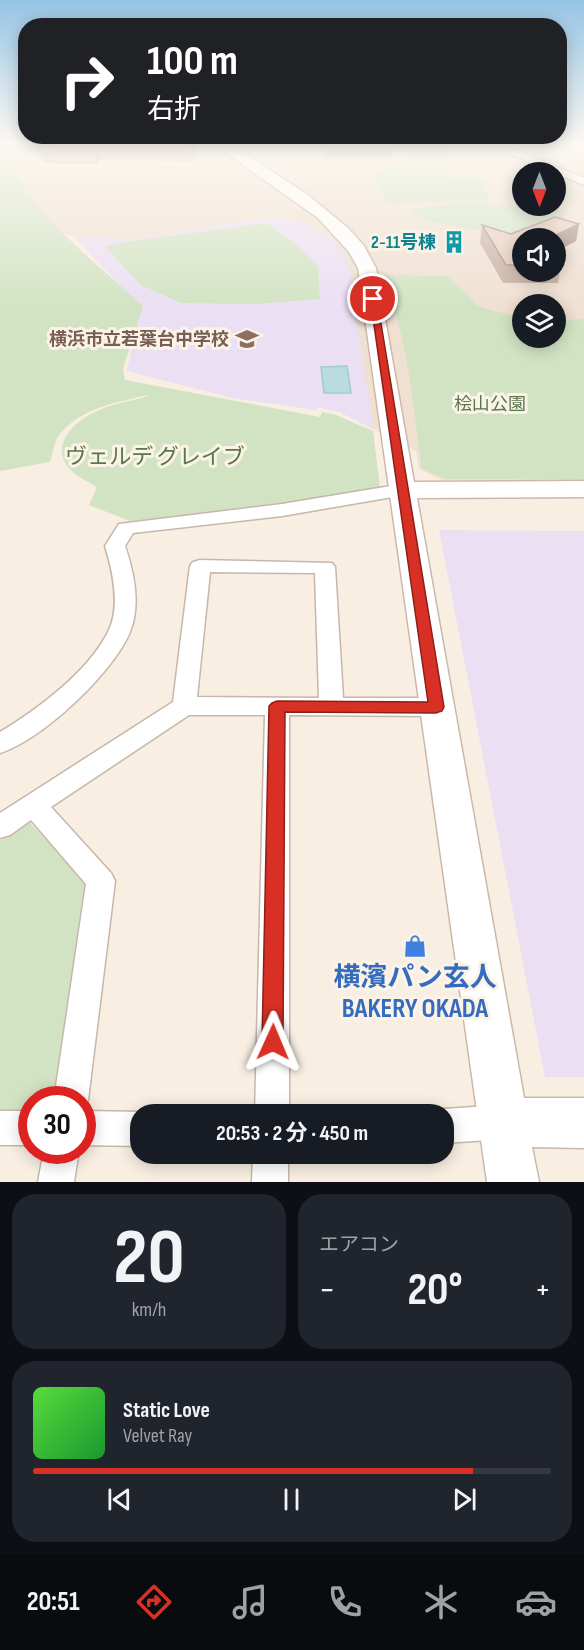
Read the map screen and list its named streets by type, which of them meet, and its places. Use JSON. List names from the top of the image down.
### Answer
{
  "parks": ["桧山公園", "ヴェルデ グレイブ"],
  "places": {
    "building": ["2-11号棟"],
    "school or university": ["横浜市立若葉台中学校"],
    "shop": ["横濱パン玄人 BAKERY OKADA"]
  },
  "north": "bottom",
  "page": {
    "turn": ["100 m", "右折"],
    "limit": "30",
    "trip": "20:53 · 2 分 · 450 m",
    "tile": [
      ["20", "km/h"],
      "エアコン"
    ],
    "heat": ["−", "20°", "+"],
    "song": ["Static Love", "Velvet Ray"],
    "tabs": "20:51"
  }
}
